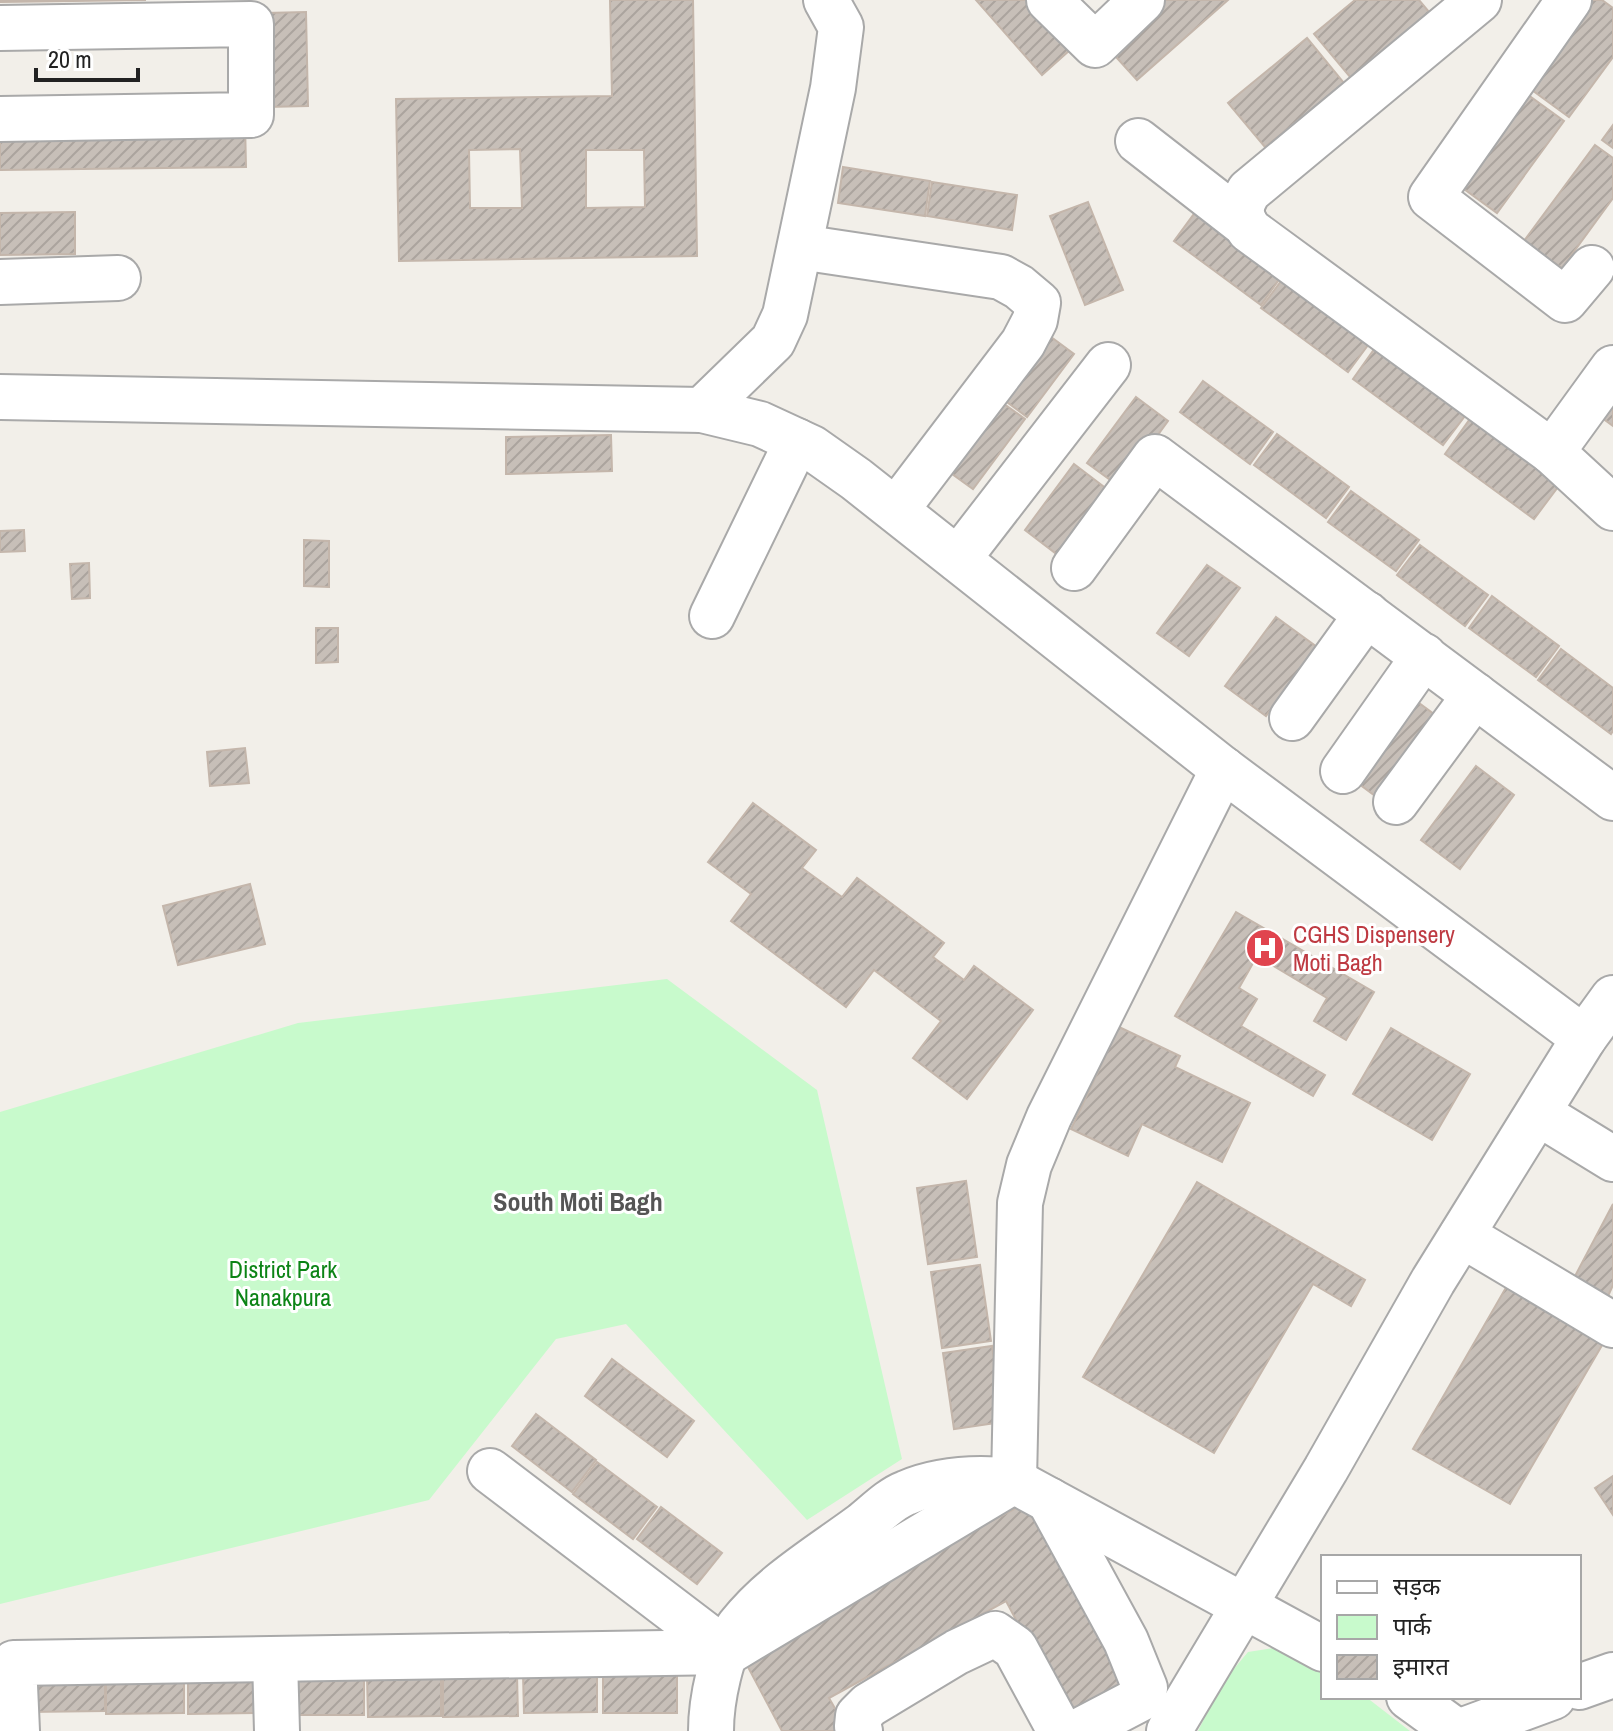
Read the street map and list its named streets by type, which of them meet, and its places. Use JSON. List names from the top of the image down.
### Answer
{
  "districts": ["South Moti Bagh"],
  "parks": ["District Park Nanakpura"],
  "places": {
    "hospital": ["CGHS Dispensery Moti Bagh"]
  },
  "legend": ["सड़क", "पार्क", "इमारत"],
  "scale_bar": "20 m"
}
